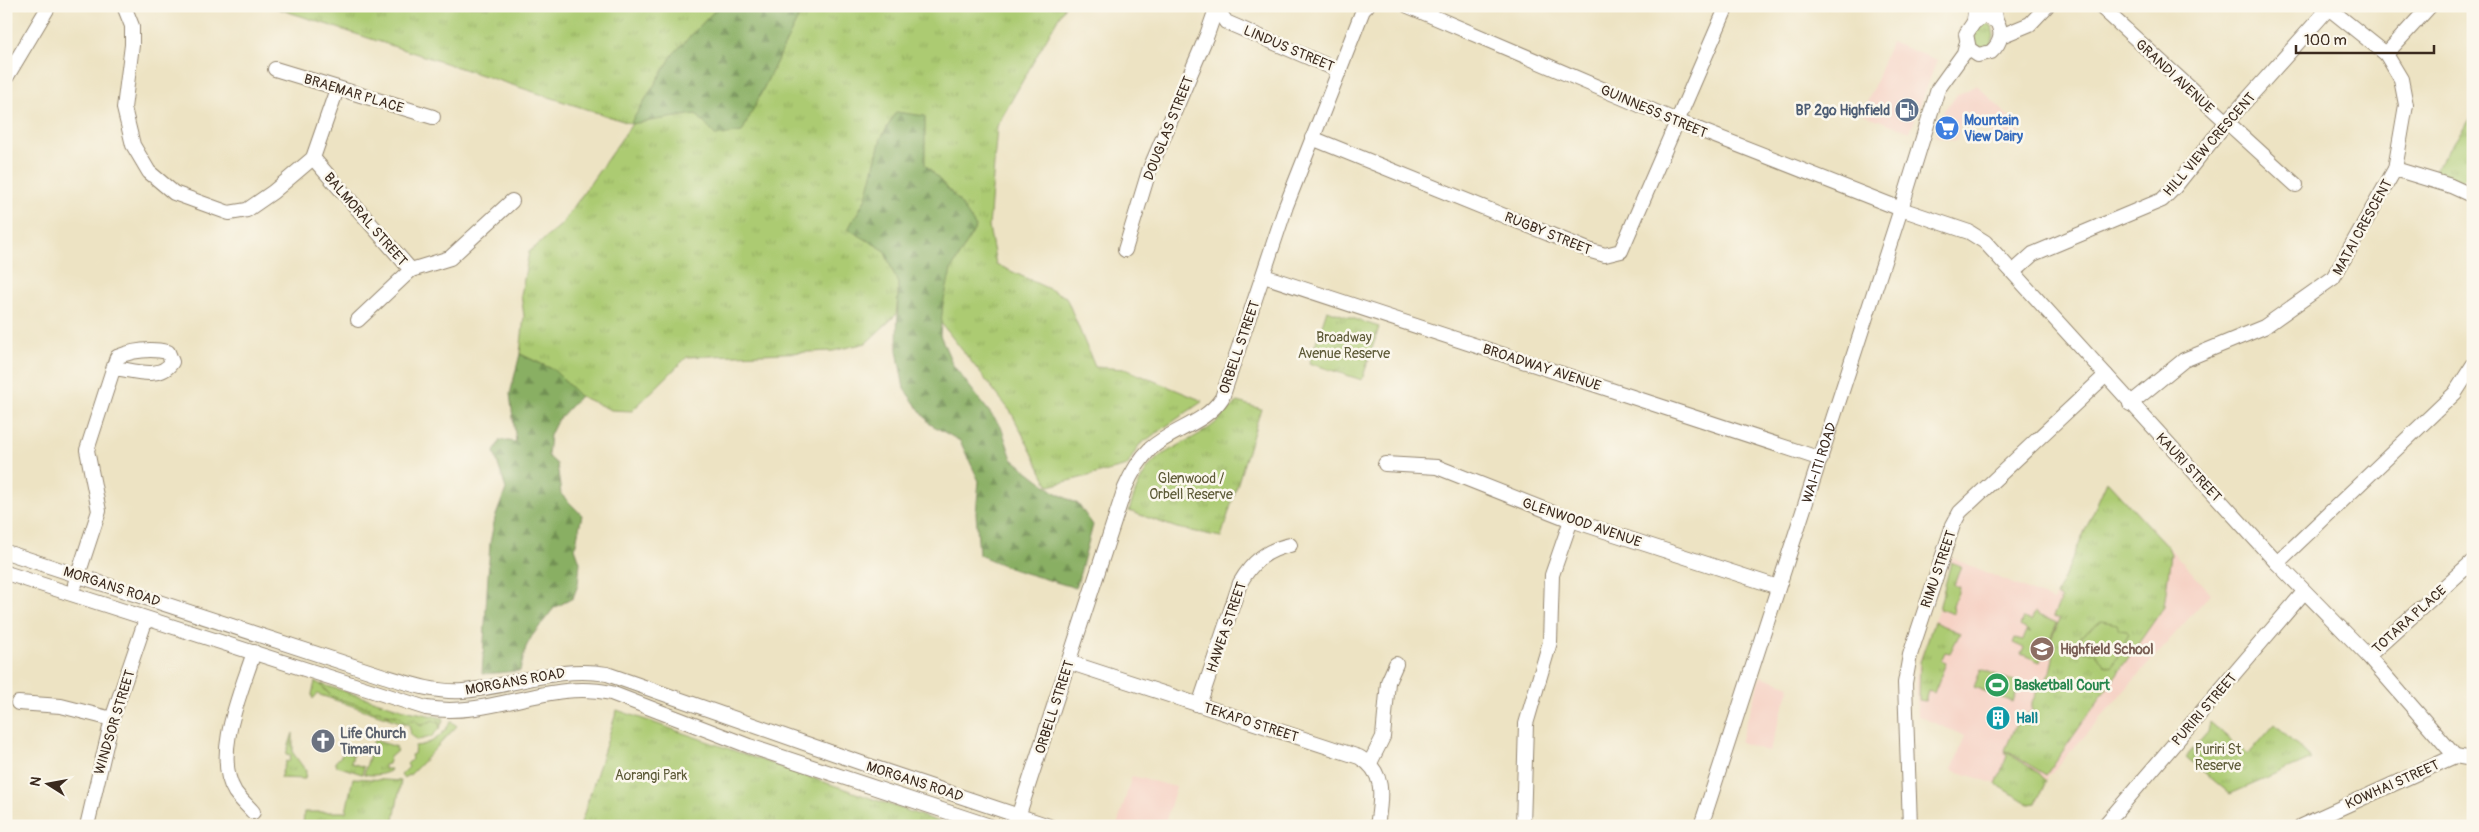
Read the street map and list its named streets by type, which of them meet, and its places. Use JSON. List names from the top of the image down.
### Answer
{
  "streets": {
    "street": [
      "LINDUS STREET",
      "GRANDI AVENUE",
      "BRAEMAR PLACE",
      "GUINNESS STREET",
      "DOUGLAS STREET",
      "HILL VIEW CRESCENT",
      "BALMORAL STREET",
      "MATAI CRESCENT",
      "RUGBY STREET",
      "ORBELL STREET",
      "BROADWAY AVENUE",
      "WAI-ITI ROAD",
      "KAURI STREET",
      "GLENWOOD AVENUE",
      "RIMU STREET",
      "MORGANS ROAD",
      "TOTARA PLACE",
      "HAWEA STREET",
      "PURIRI STREET",
      "WINDSOR STREET",
      "TEKAPO STREET",
      "KOWHAI STREET"
    ]
  },
  "crossings": [
    ["LINDUS STREET", "DOUGLAS STREET"],
    ["LINDUS STREET", "ORBELL STREET"],
    ["GRANDI AVENUE", "HILL VIEW CRESCENT"],
    ["GUINNESS STREET", "RUGBY STREET"],
    ["GUINNESS STREET", "WAI-ITI ROAD"],
    ["GUINNESS STREET", "KAURI STREET"],
    ["HILL VIEW CRESCENT", "KAURI STREET"],
    ["MATAI CRESCENT", "KAURI STREET"],
    ["RUGBY STREET", "ORBELL STREET"],
    ["ORBELL STREET", "BROADWAY AVENUE"],
    ["ORBELL STREET", "MORGANS ROAD"],
    ["ORBELL STREET", "TEKAPO STREET"],
    ["BROADWAY AVENUE", "WAI-ITI ROAD"],
    ["WAI-ITI ROAD", "KAURI STREET"],
    ["WAI-ITI ROAD", "GLENWOOD AVENUE"],
    ["KAURI STREET", "RIMU STREET"],
    ["KAURI STREET", "TOTARA PLACE"],
    ["KAURI STREET", "PURIRI STREET"],
    ["KAURI STREET", "KOWHAI STREET"],
    ["MORGANS ROAD", "WINDSOR STREET"],
    ["HAWEA STREET", "TEKAPO STREET"]
  ],
  "parks": [
    "Broadway Avenue Reserve",
    "Glenwood / Orbell Reserve",
    "Puriri St Reserve",
    "Aorangi Park"
  ],
  "places": {
    "fuel station": ["BP 2go Highfield"],
    "supermarket": ["Mountain View Dairy"],
    "school or university": ["Highfield School"],
    "sports": ["Basketball Court"],
    "building": ["Hall"],
    "church": ["Life Church Timaru"]
  },
  "scale_bar": "100 m",
  "north": "left"
}
